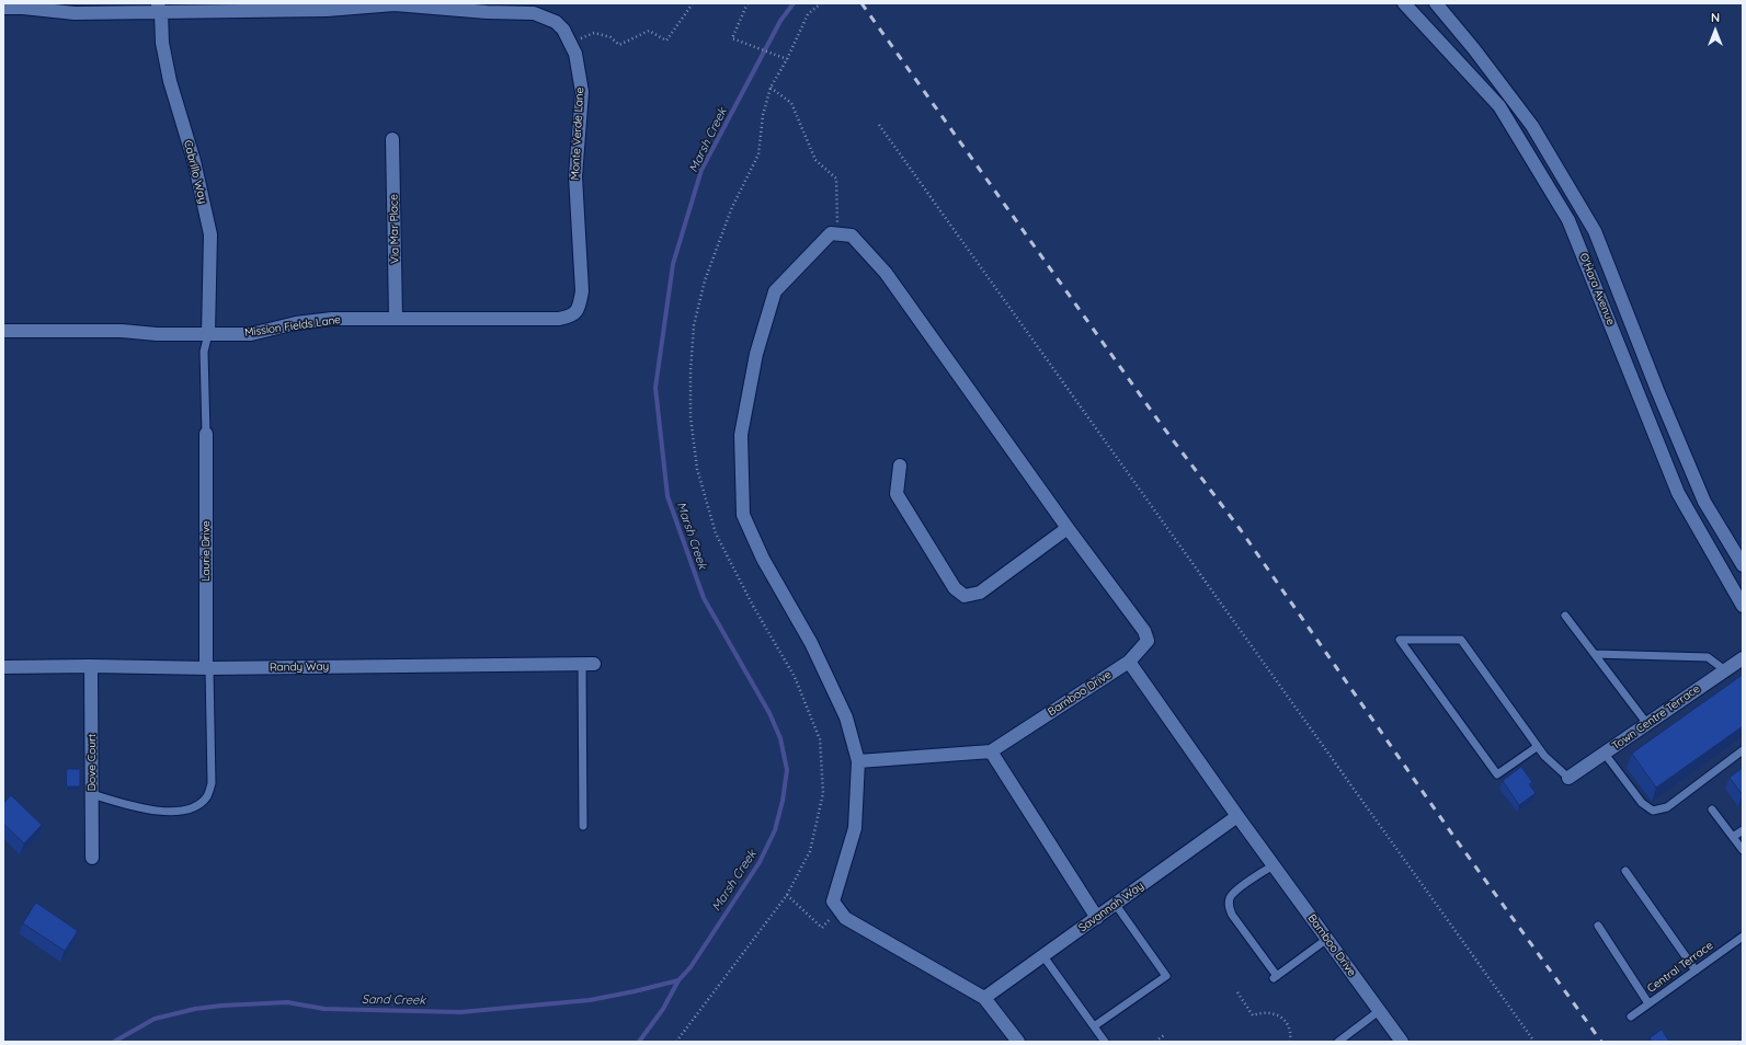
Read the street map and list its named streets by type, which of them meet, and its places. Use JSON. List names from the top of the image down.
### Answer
{
  "streets": {
    "street": [
      "Monte Verde Lane",
      "Cabrillo Way",
      "Via Mar Place",
      "O'Hara Avenue",
      "Mission Fields Lane",
      "Laurie Drive",
      "Randy Way",
      "Bamboo Drive",
      "Town Centre Terrace",
      "Dove Court",
      "Savannah Way"
    ],
    "lane": ["Central Terrace"]
  },
  "crossings": [
    ["Monte Verde Lane", "Cabrillo Way"],
    ["Monte Verde Lane", "Mission Fields Lane"],
    ["Cabrillo Way", "Mission Fields Lane"],
    ["Via Mar Place", "Mission Fields Lane"],
    ["Laurie Drive", "Randy Way"],
    ["Randy Way", "Dove Court"],
    ["Bamboo Drive", "Savannah Way"]
  ],
  "water": ["Marsh Creek", "Sand Creek"],
  "north": "top"
}
